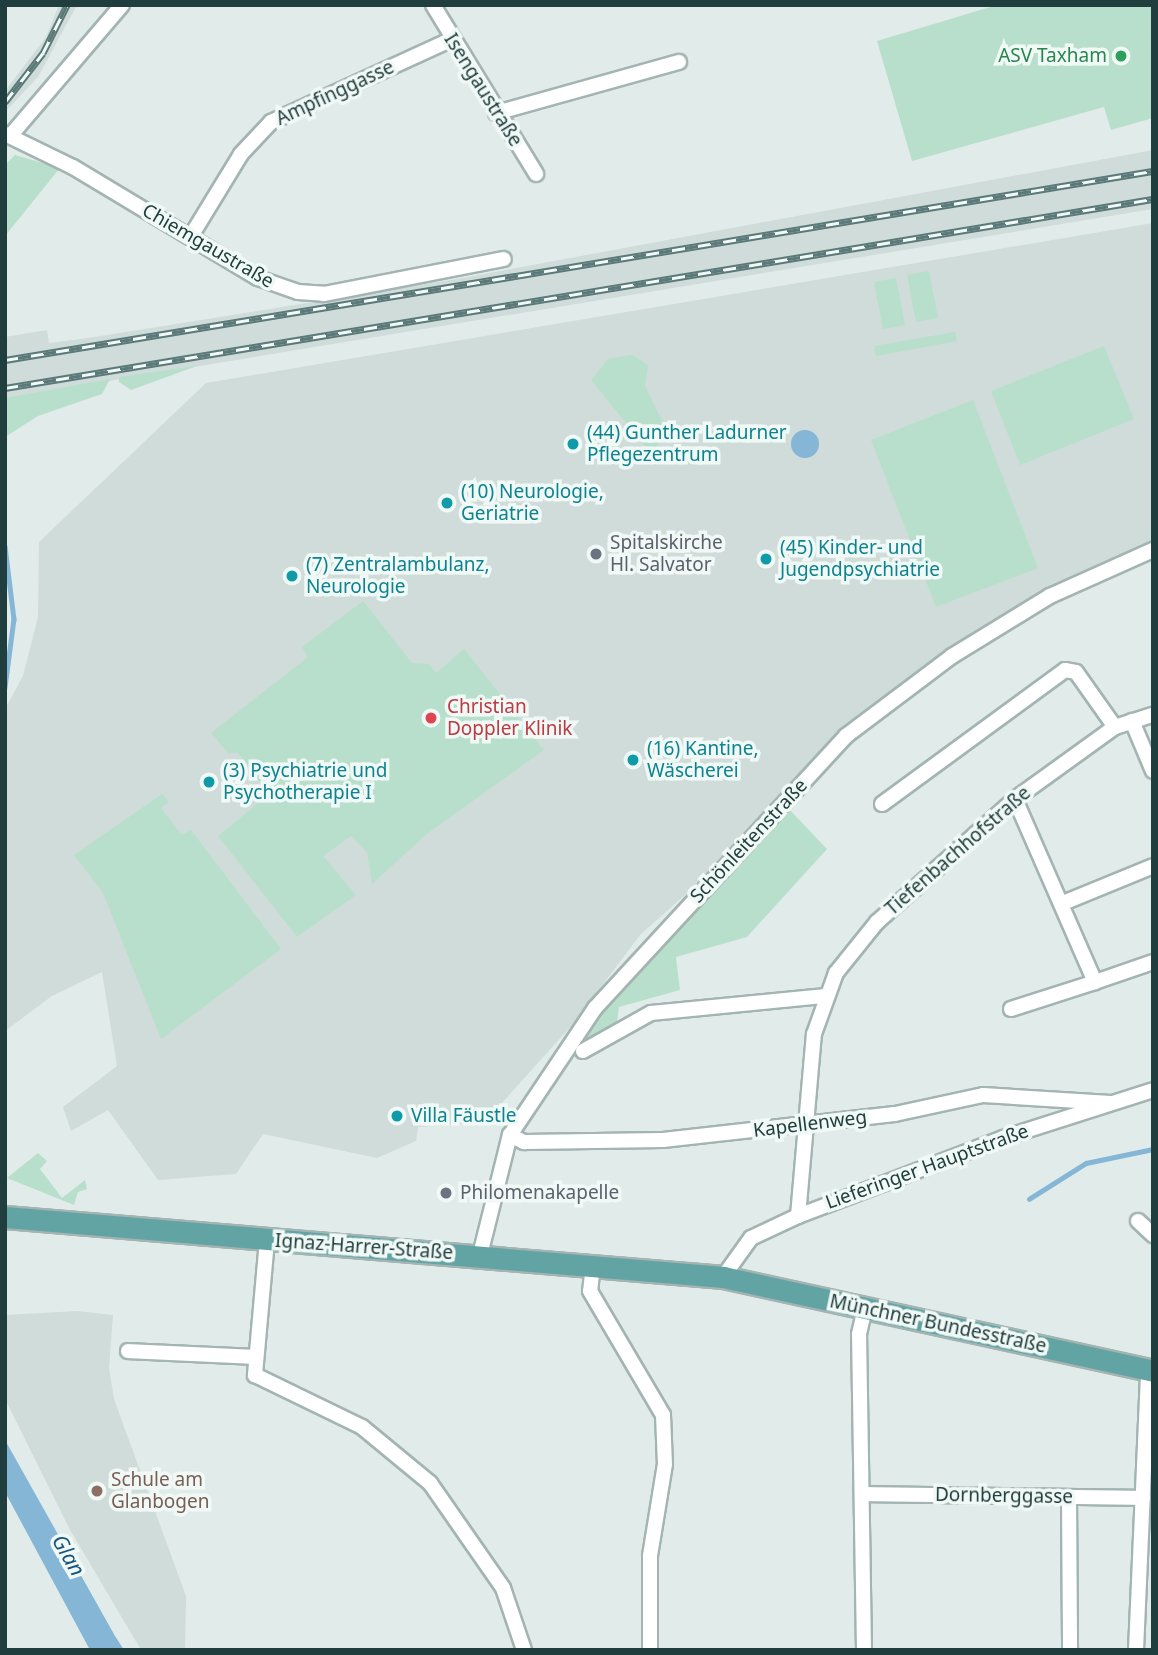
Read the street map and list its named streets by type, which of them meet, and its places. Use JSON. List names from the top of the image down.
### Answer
{
  "streets": {
    "main road": ["Ignaz-Harrer-Straße", "Münchner Bundesstraße"],
    "street": [
      "Isengaustraße",
      "Ampfinggasse",
      "Chiemgaustraße",
      "Schönleitenstraße",
      "Tiefenbachhofstraße",
      "Kapellenweg",
      "Lieferinger Hauptstraße",
      "Dornberggasse"
    ]
  },
  "crossings": [
    ["Isengaustraße", "Ampfinggasse"],
    ["Ampfinggasse", "Chiemgaustraße"],
    ["Schönleitenstraße", "Kapellenweg"],
    ["Schönleitenstraße", "Ignaz-Harrer-Straße"],
    ["Tiefenbachhofstraße", "Kapellenweg"],
    ["Tiefenbachhofstraße", "Lieferinger Hauptstraße"],
    ["Kapellenweg", "Lieferinger Hauptstraße"],
    ["Lieferinger Hauptstraße", "Ignaz-Harrer-Straße"],
    ["Lieferinger Hauptstraße", "Münchner Bundesstraße"],
    ["Ignaz-Harrer-Straße", "Münchner Bundesstraße"]
  ],
  "water": ["Glan"],
  "places": [
    "ASV Taxham",
    "(44) Gunther Ladurner Pflegezentrum",
    "(10) Neurologie, Geriatrie",
    "Spitalskirche Hl. Salvator",
    "(45) Kinder- und Jugendpsychiatrie",
    "(7) Zentralambulanz, Neurologie",
    "Christian Doppler Klinik",
    "(16) Kantine, Wäscherei",
    "(3) Psychiatrie und Psychotherapie I",
    "Villa Fäustle",
    "Philomenakapelle",
    "Schule am Glanbogen"
  ]
}
